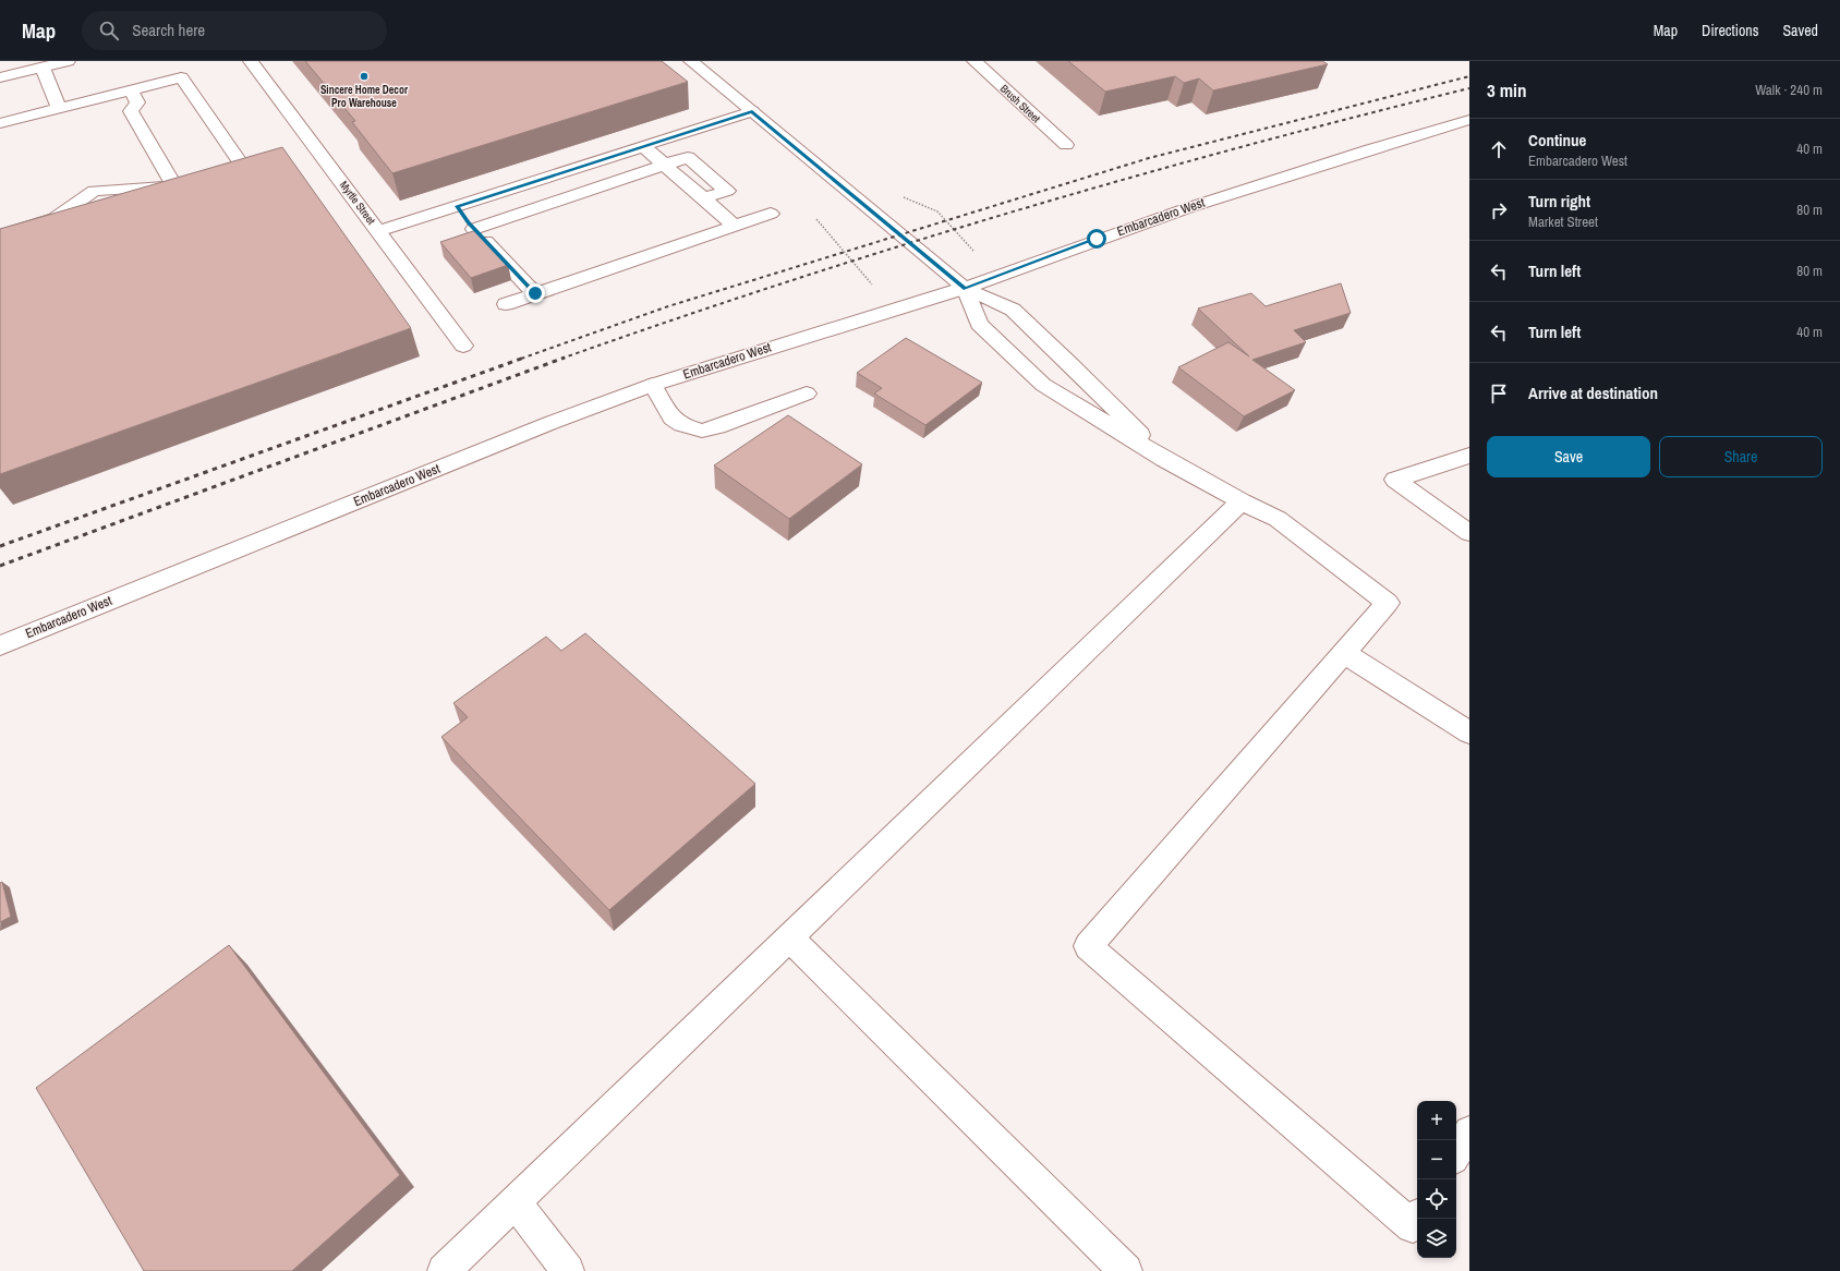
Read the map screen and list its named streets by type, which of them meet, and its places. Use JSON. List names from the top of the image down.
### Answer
{
  "streets": {
    "street": ["Brush Street", "Myrtle Street", "Embarcadero West"]
  },
  "places": ["Sincere Home Decor Pro Warehouse"],
  "page": {
    "header": "Map",
    "search": "Search here",
    "nav": ["Map", "Directions", "Saved"],
    "heading": ["3 min", "Walk · 240 m"],
    "list": [
      ["Continue", "Embarcadero West", "40 m"],
      ["Turn right", "Market Street", "80 m"],
      ["Turn left", "80 m"],
      ["Turn left", "40 m"],
      "Arrive at destination"
    ],
    "buttons": ["Save", "Share"],
    "map_buttons": ["+", "−"]
  }
}
